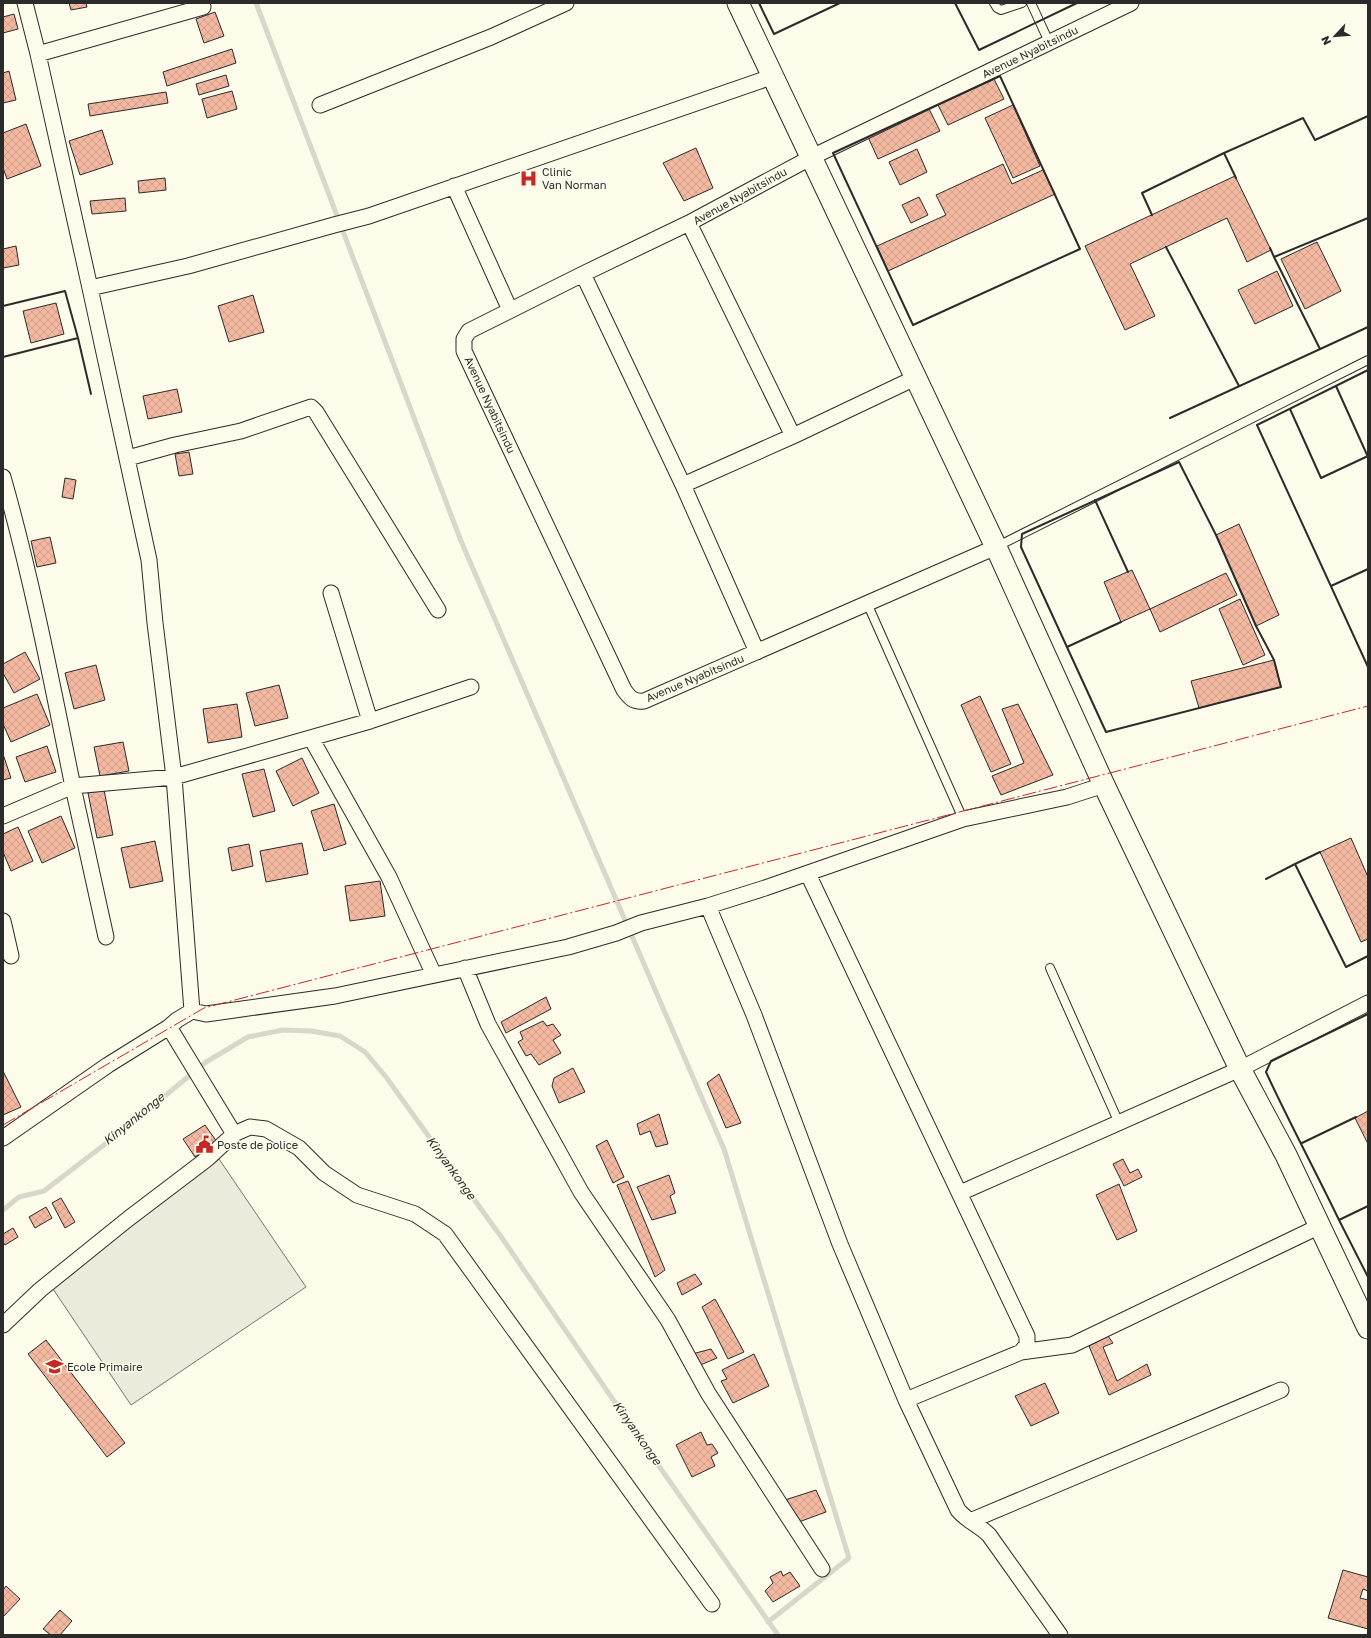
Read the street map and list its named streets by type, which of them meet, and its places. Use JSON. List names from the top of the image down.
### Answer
{
  "streets": {
    "street": ["Avenue Nyabitsindu"]
  },
  "water": ["Kinyankonge"],
  "places": {
    "hospital": ["Clinic Van Norman"],
    "public building": ["Poste de police"],
    "school or university": ["Ecole Primaire"]
  },
  "north": "bottom left"
}
